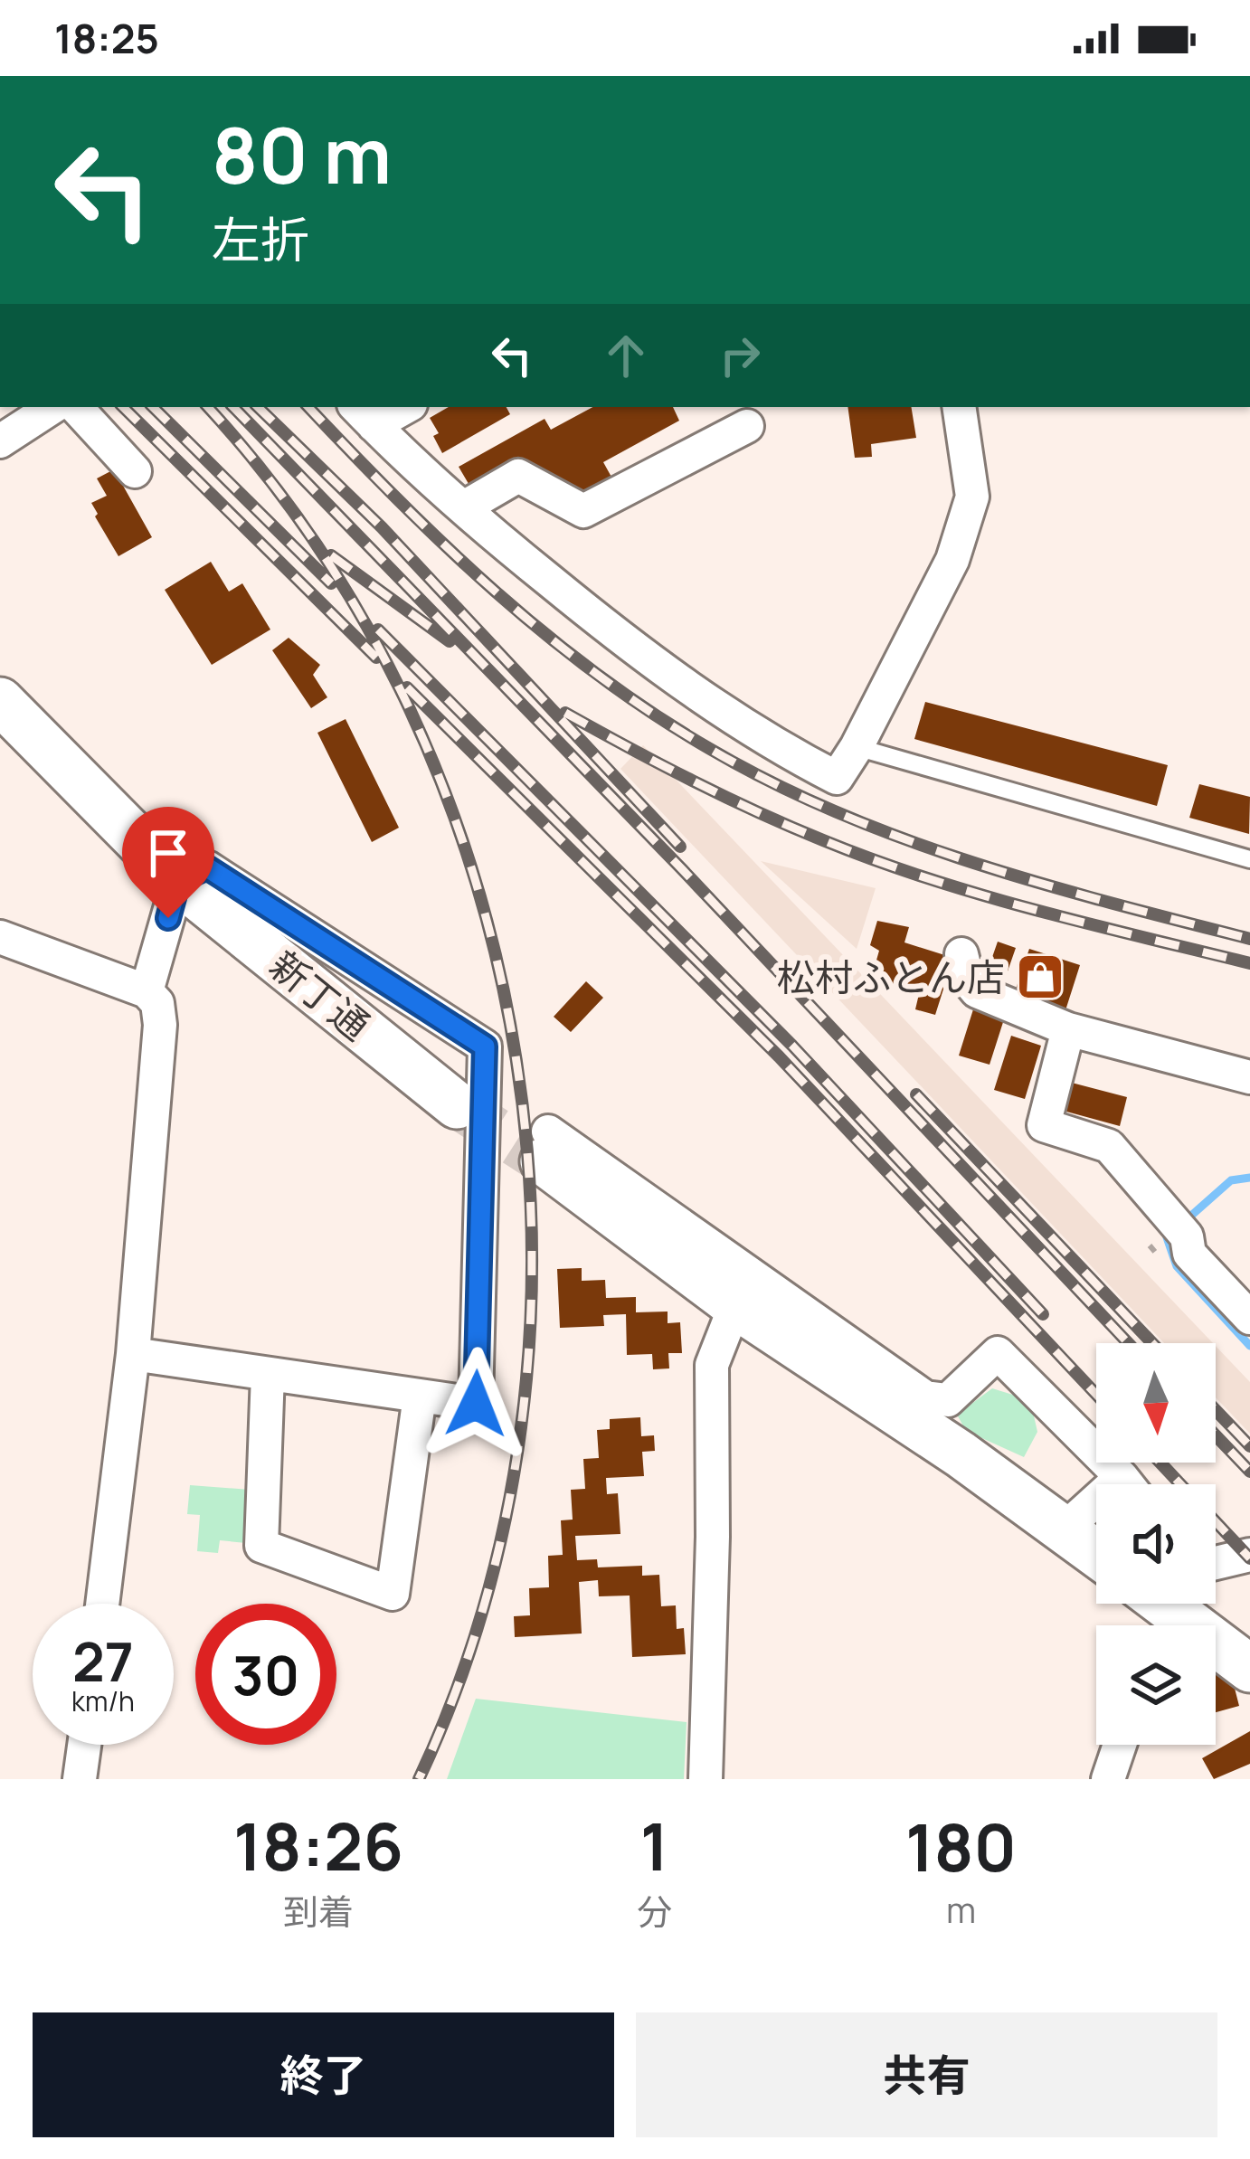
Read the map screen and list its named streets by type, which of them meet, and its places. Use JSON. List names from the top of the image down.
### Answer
{
  "streets": {
    "street": ["新丁通"]
  },
  "places": {
    "shop": ["松村ふとん店"]
  },
  "north": "bottom",
  "page": {
    "status": "18:25",
    "turn": ["80 m", "左折"],
    "speed": "27 km/h",
    "limit": "30",
    "eta": [
      "18:26",
      "到着",
      "1",
      "分",
      "180",
      "m"
    ],
    "buttons": ["終了", "共有"]
  }
}
